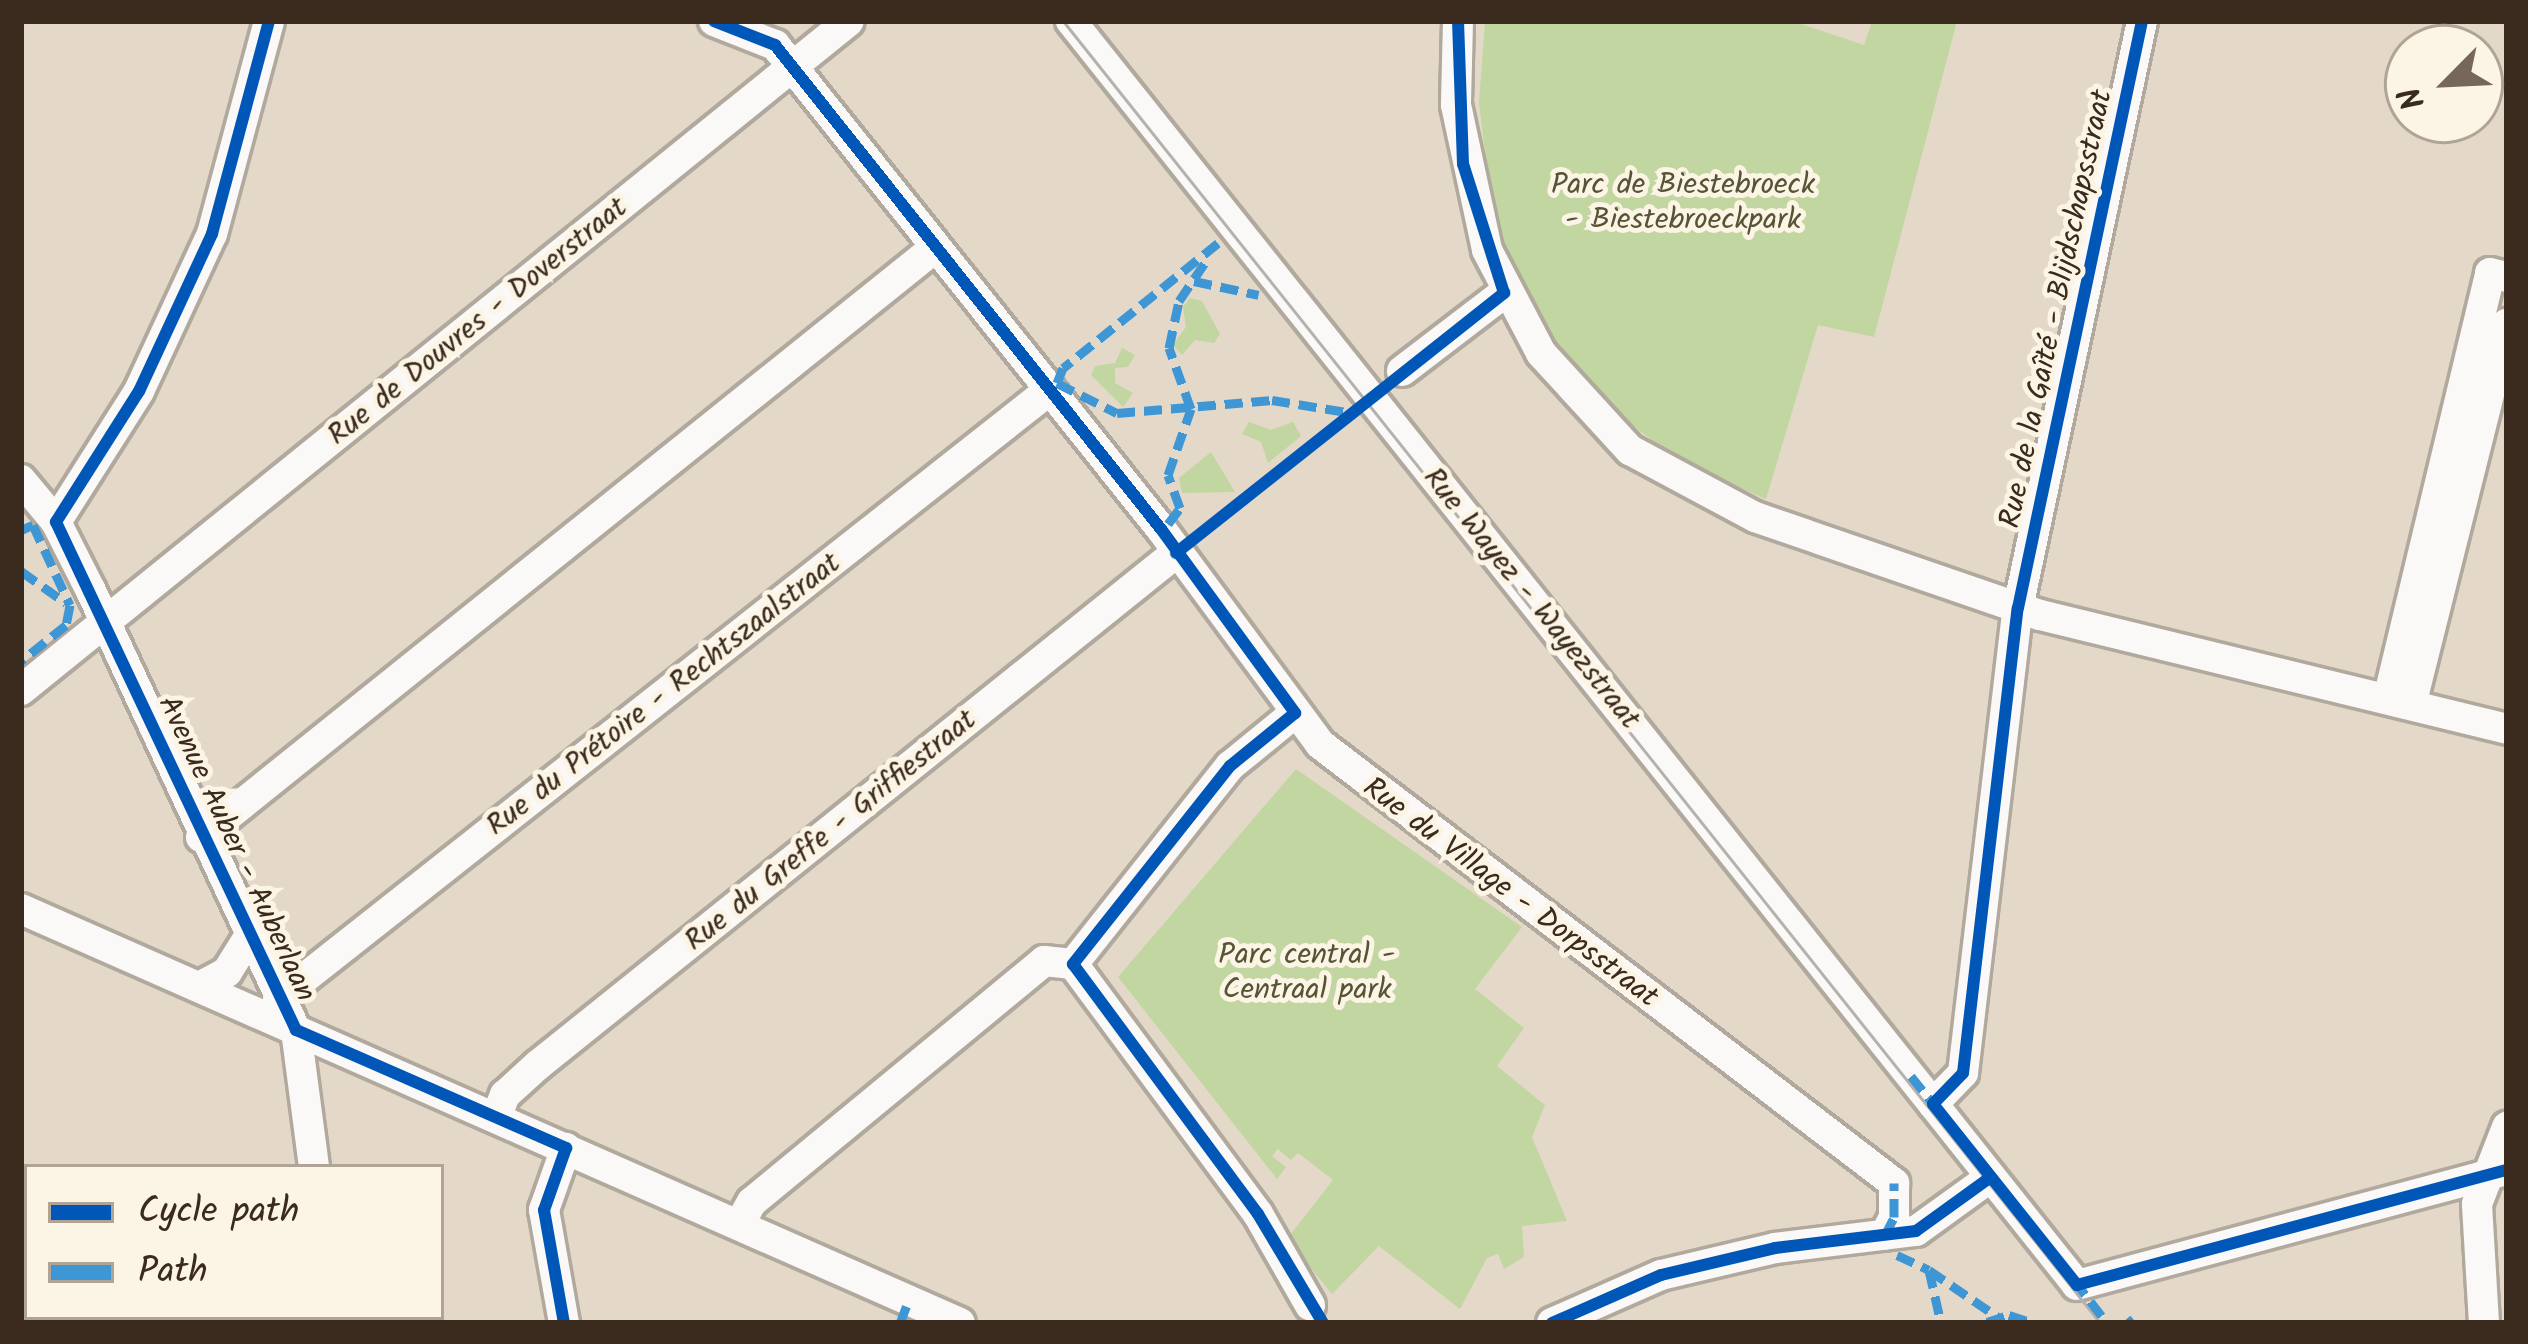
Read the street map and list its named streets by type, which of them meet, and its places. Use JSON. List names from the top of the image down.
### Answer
{
  "streets": {
    "street": [
      "Rue de la Gaîté - Blijdschapsstraat",
      "Rue de Douvres - Doverstraat",
      "Rue Wayez - Wayezstraat",
      "Rue du Prétoire - Rechtszaalstraat",
      "Rue du Greffe - Griffiestraat",
      "Avenue Auber - Auberlaan",
      "Rue du Village - Dorpsstraat"
    ]
  },
  "crossings": [
    ["Rue de la Gaîté - Blijdschapsstraat", "Rue Wayez - Wayezstraat"],
    ["Rue de Douvres - Doverstraat", "Avenue Auber - Auberlaan"],
    ["Rue de Douvres - Doverstraat", "Rue du Village - Dorpsstraat"],
    ["Rue du Prétoire - Rechtszaalstraat", "Avenue Auber - Auberlaan"],
    ["Rue du Prétoire - Rechtszaalstraat", "Rue du Village - Dorpsstraat"],
    ["Rue du Greffe - Griffiestraat", "Rue du Village - Dorpsstraat"]
  ],
  "parks": ["Parc de Biestebroeck - Biestebroeckpark", "Parc central - Centraal park"],
  "legend": ["Cycle path", "Path"],
  "north": "bottom left"
}
